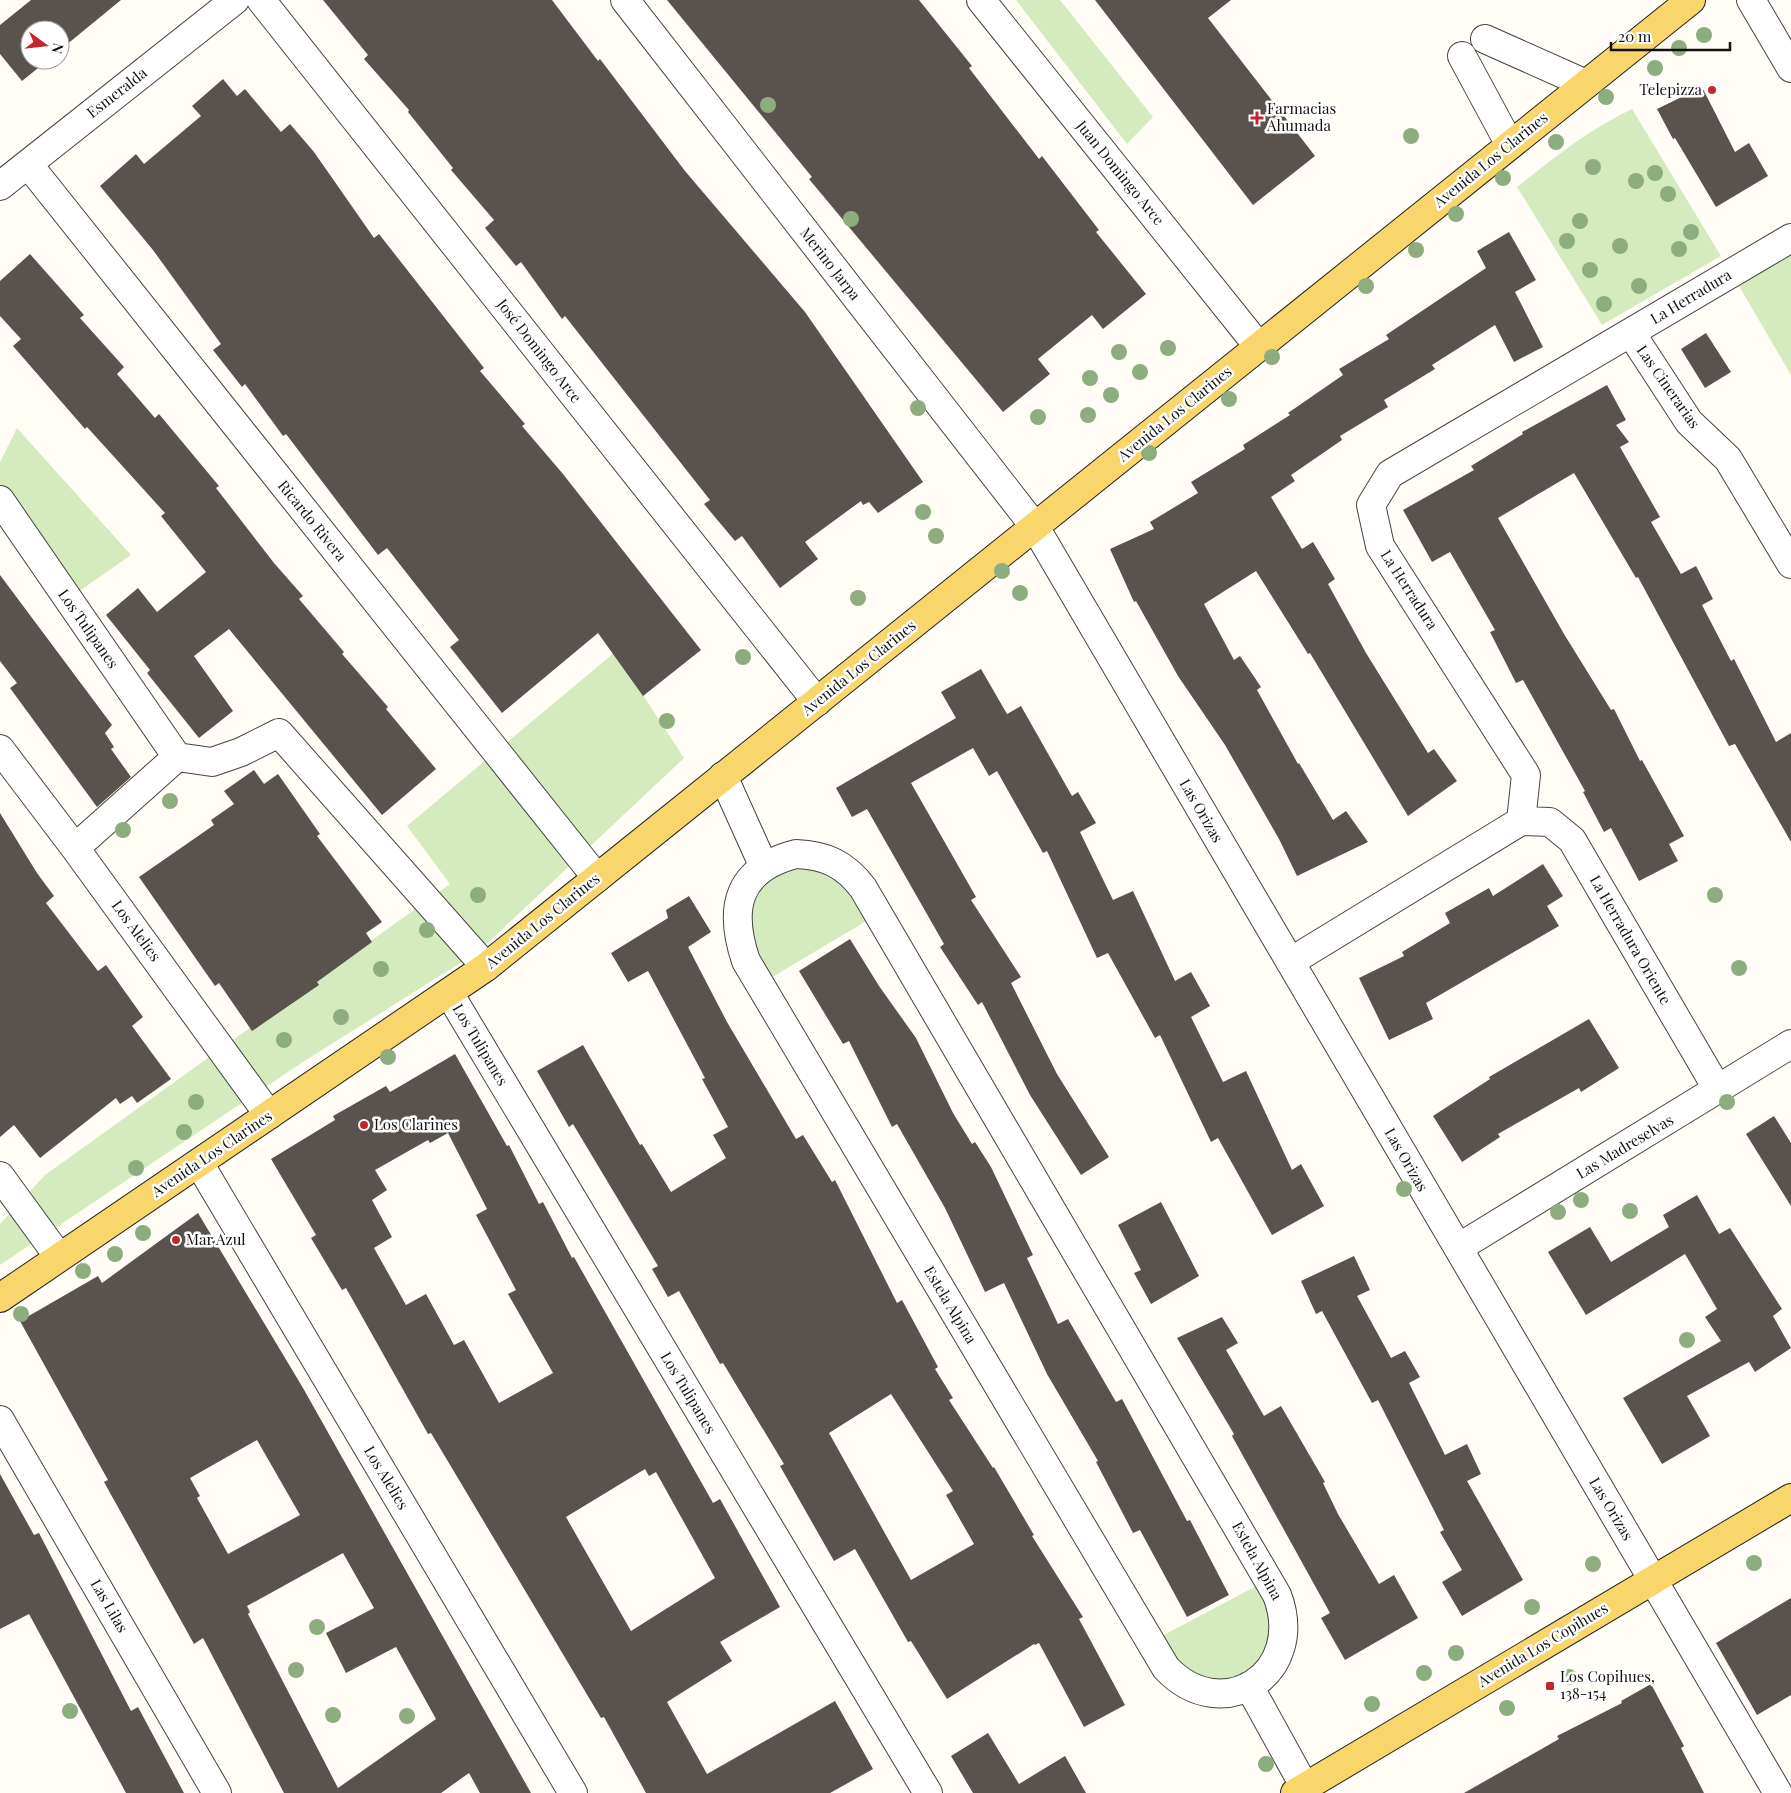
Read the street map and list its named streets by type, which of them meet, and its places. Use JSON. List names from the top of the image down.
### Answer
{
  "streets": {
    "main road": ["Avenida Los Clarines", "Avenida Los Copihues"],
    "street": [
      "Esmeralda",
      "Juan Domingo Arce",
      "Merino Jarpa",
      "La Herradura",
      "José Domingo Arce",
      "Las Cinerarias",
      "Ricardo Rivera",
      "Los Tulipanes",
      "Las Orizas",
      "Los Alelies",
      "La Herradura Oriente",
      "Las Madreselvas",
      "Estela Alpina",
      "Las Lilas"
    ]
  },
  "crossings": [
    ["Esmeralda", "Ricardo Rivera"],
    ["Avenida Los Clarines", "Juan Domingo Arce"],
    ["Avenida Los Clarines", "Merino Jarpa"],
    ["Avenida Los Clarines", "José Domingo Arce"],
    ["Avenida Los Clarines", "Ricardo Rivera"],
    ["Avenida Los Clarines", "Los Tulipanes"],
    ["Avenida Los Clarines", "Las Orizas"],
    ["Avenida Los Clarines", "Los Alelies"],
    ["Merino Jarpa", "Las Orizas"],
    ["La Herradura", "Las Cinerarias"],
    ["La Herradura", "La Herradura Oriente"],
    ["Las Orizas", "Las Madreselvas"],
    ["Las Orizas", "Avenida Los Copihues"],
    ["La Herradura Oriente", "Las Madreselvas"]
  ],
  "places": {
    "other": ["Telepizza", "Los Clarines", "Mar Azul"],
    "health": ["Farmacias Ahumada"],
    "transit": ["Los Copihues, 138-154"]
  },
  "scale_bar": "20 m",
  "north": "right"
}
